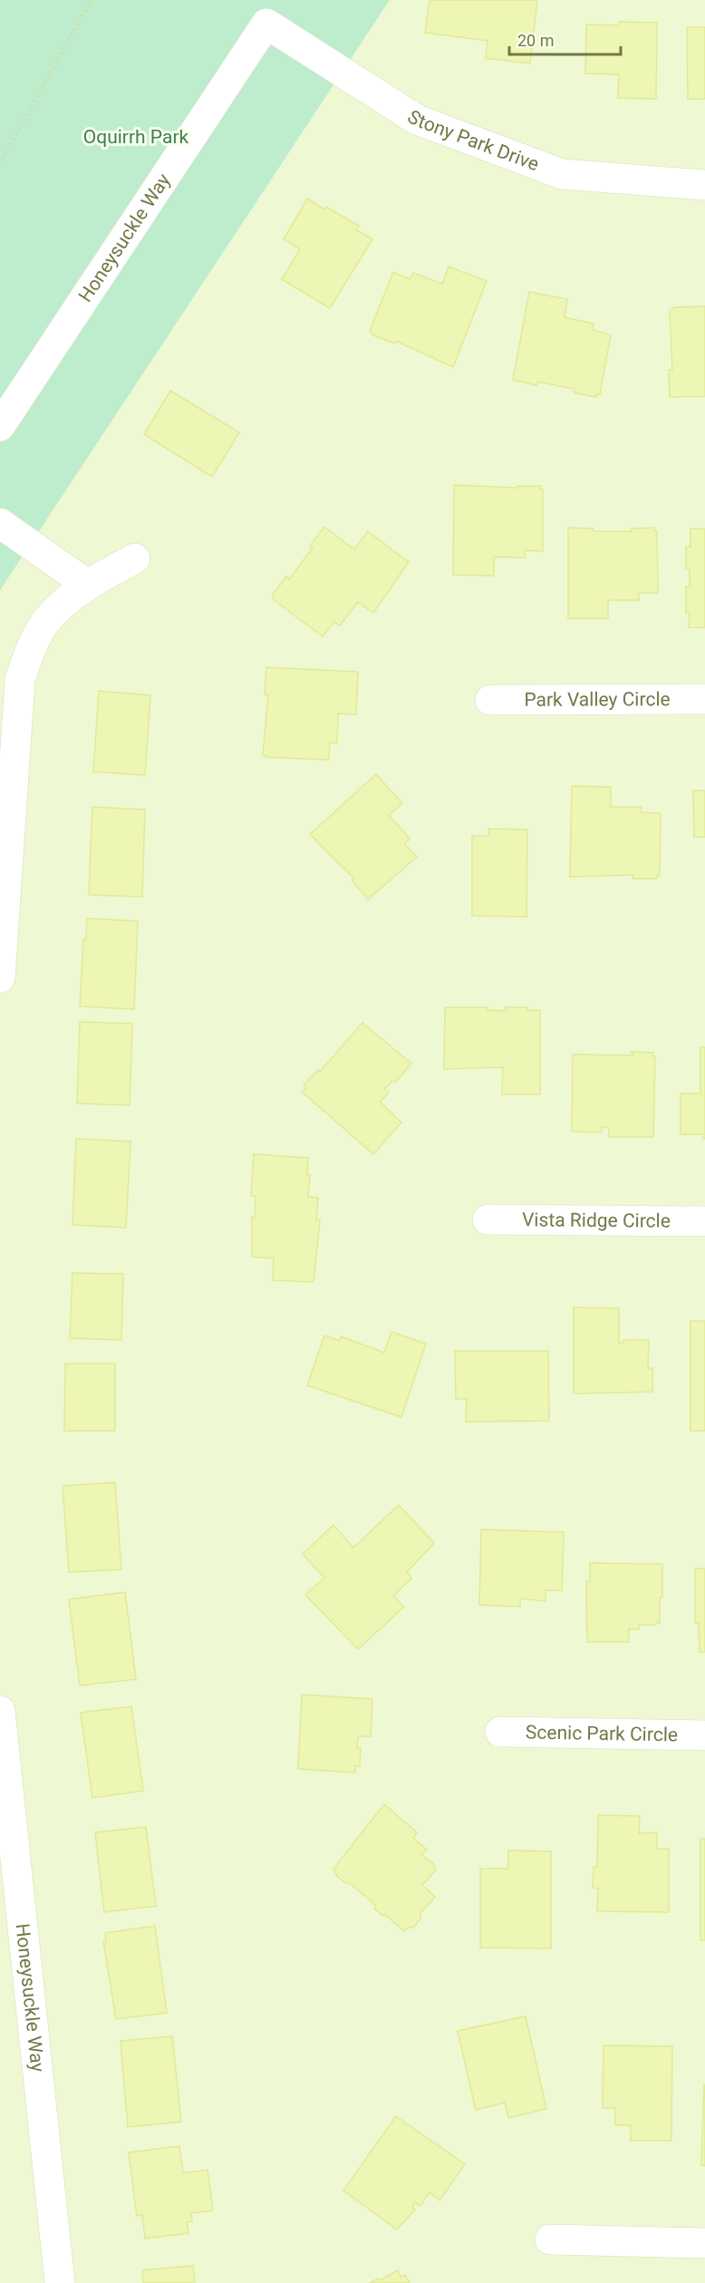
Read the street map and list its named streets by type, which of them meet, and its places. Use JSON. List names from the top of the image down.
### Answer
{
  "streets": {
    "street": [
      "Stony Park Drive",
      "Honeysuckle Way",
      "Park Valley Circle",
      "Vista Ridge Circle",
      "Scenic Park Circle"
    ]
  },
  "crossings": [
    ["Stony Park Drive", "Honeysuckle Way"]
  ],
  "parks": ["Oquirrh Park"],
  "scale_bar": "20 m"
}
